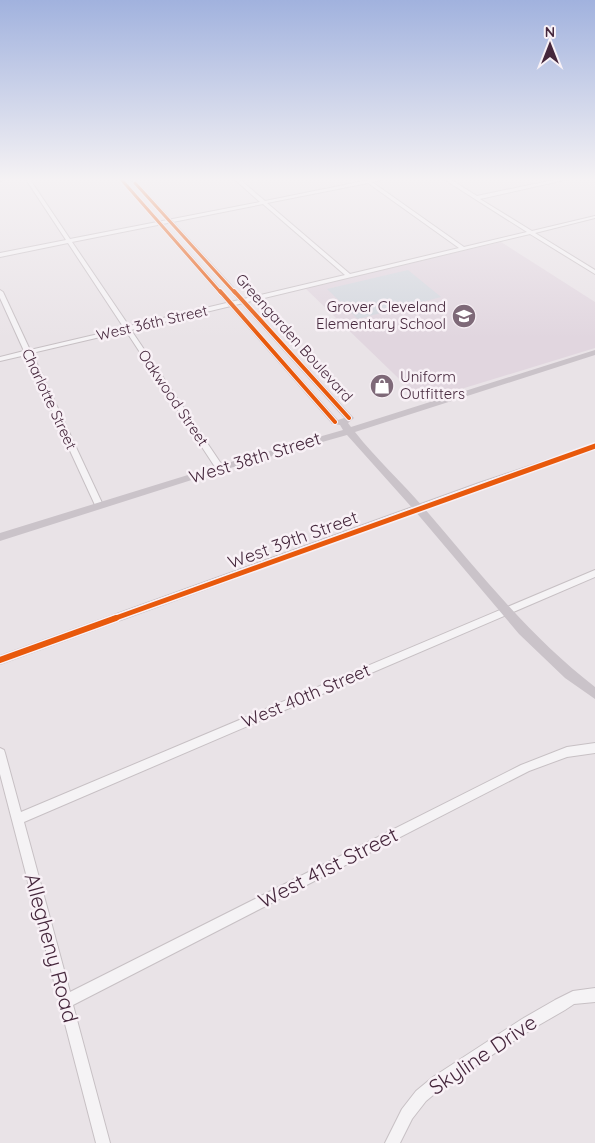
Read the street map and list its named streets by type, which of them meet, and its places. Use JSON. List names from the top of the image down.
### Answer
{
  "streets": {
    "street": [
      "West 36th Street",
      "Greengarden Boulevard",
      "Oakwood Street",
      "Charlotte Street",
      "West 38th Street",
      "West 39th Street",
      "West 40th Street",
      "West 41st Street",
      "Allegheny Road",
      "Skyline Drive"
    ]
  },
  "crossings": [
    ["West 36th Street", "Greengarden Boulevard"],
    ["West 36th Street", "Oakwood Street"],
    ["West 36th Street", "Charlotte Street"],
    ["Greengarden Boulevard", "West 38th Street"],
    ["Greengarden Boulevard", "West 39th Street"],
    ["Greengarden Boulevard", "West 40th Street"],
    ["Oakwood Street", "West 38th Street"],
    ["Charlotte Street", "West 38th Street"],
    ["West 40th Street", "Allegheny Road"],
    ["West 41st Street", "Allegheny Road"]
  ],
  "places": {
    "school or university": ["Grover Cleveland Elementary School"],
    "shop": ["Uniform Outfitters"]
  },
  "north": "top"
}
